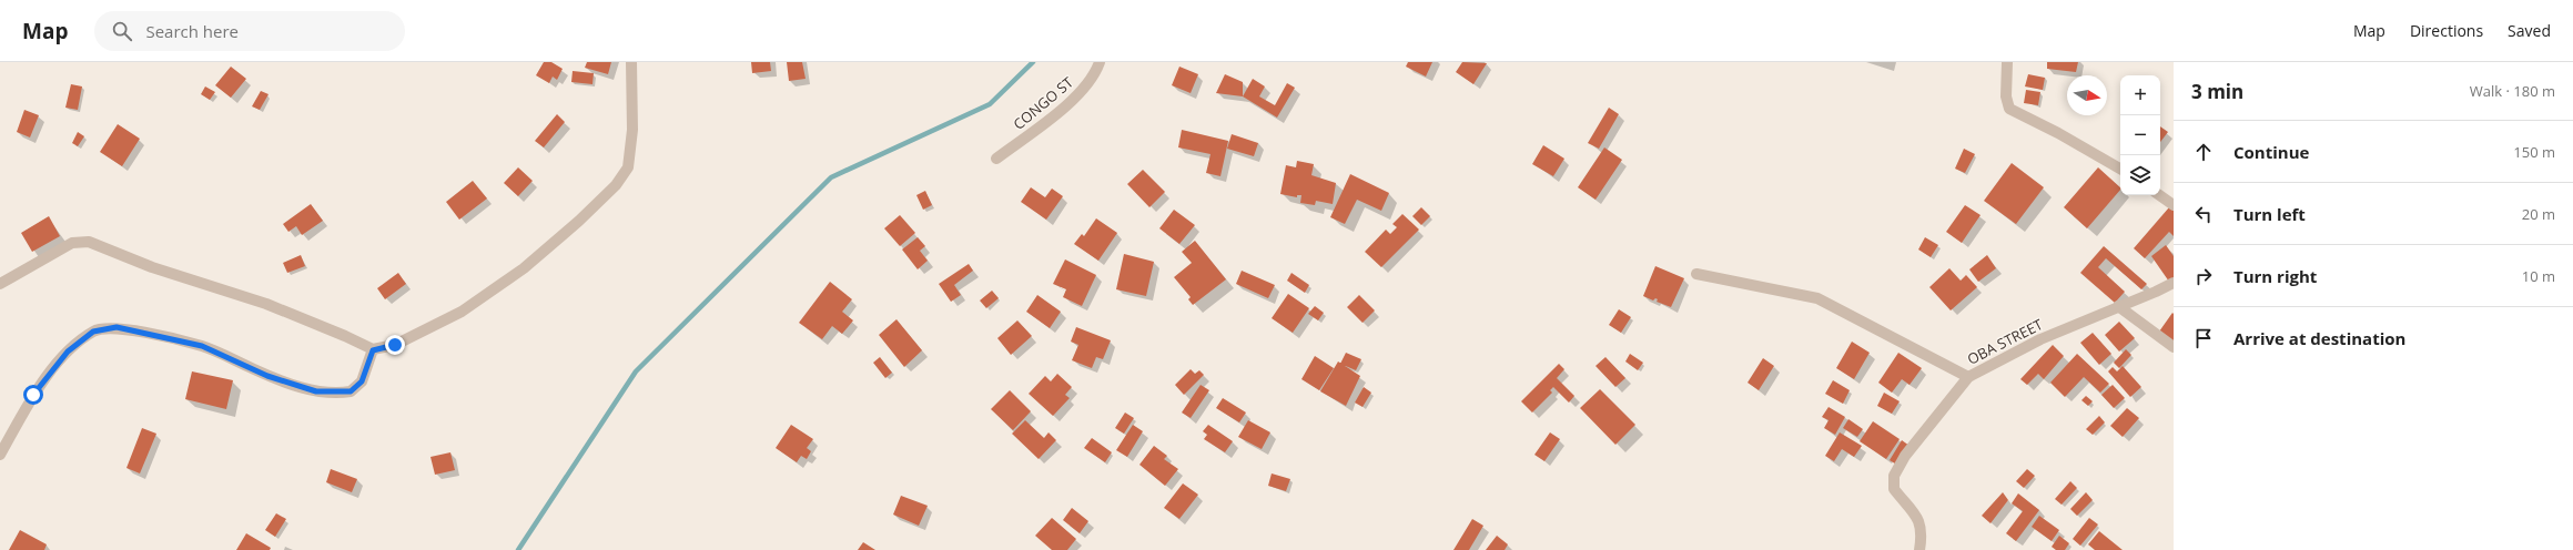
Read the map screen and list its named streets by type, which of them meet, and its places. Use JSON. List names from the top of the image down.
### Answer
{
  "streets": {
    "street": ["CONGO ST", "OBA STREET"]
  },
  "north": "right",
  "page": {
    "header": "Map",
    "search": "Search here",
    "nav": ["Map", "Directions", "Saved"],
    "heading": ["3 min", "Walk · 180 m"],
    "map_buttons": ["+", "−"],
    "list": [
      ["Continue", "150 m"],
      ["Turn left", "20 m"],
      ["Turn right", "10 m"],
      "Arrive at destination"
    ]
  }
}
